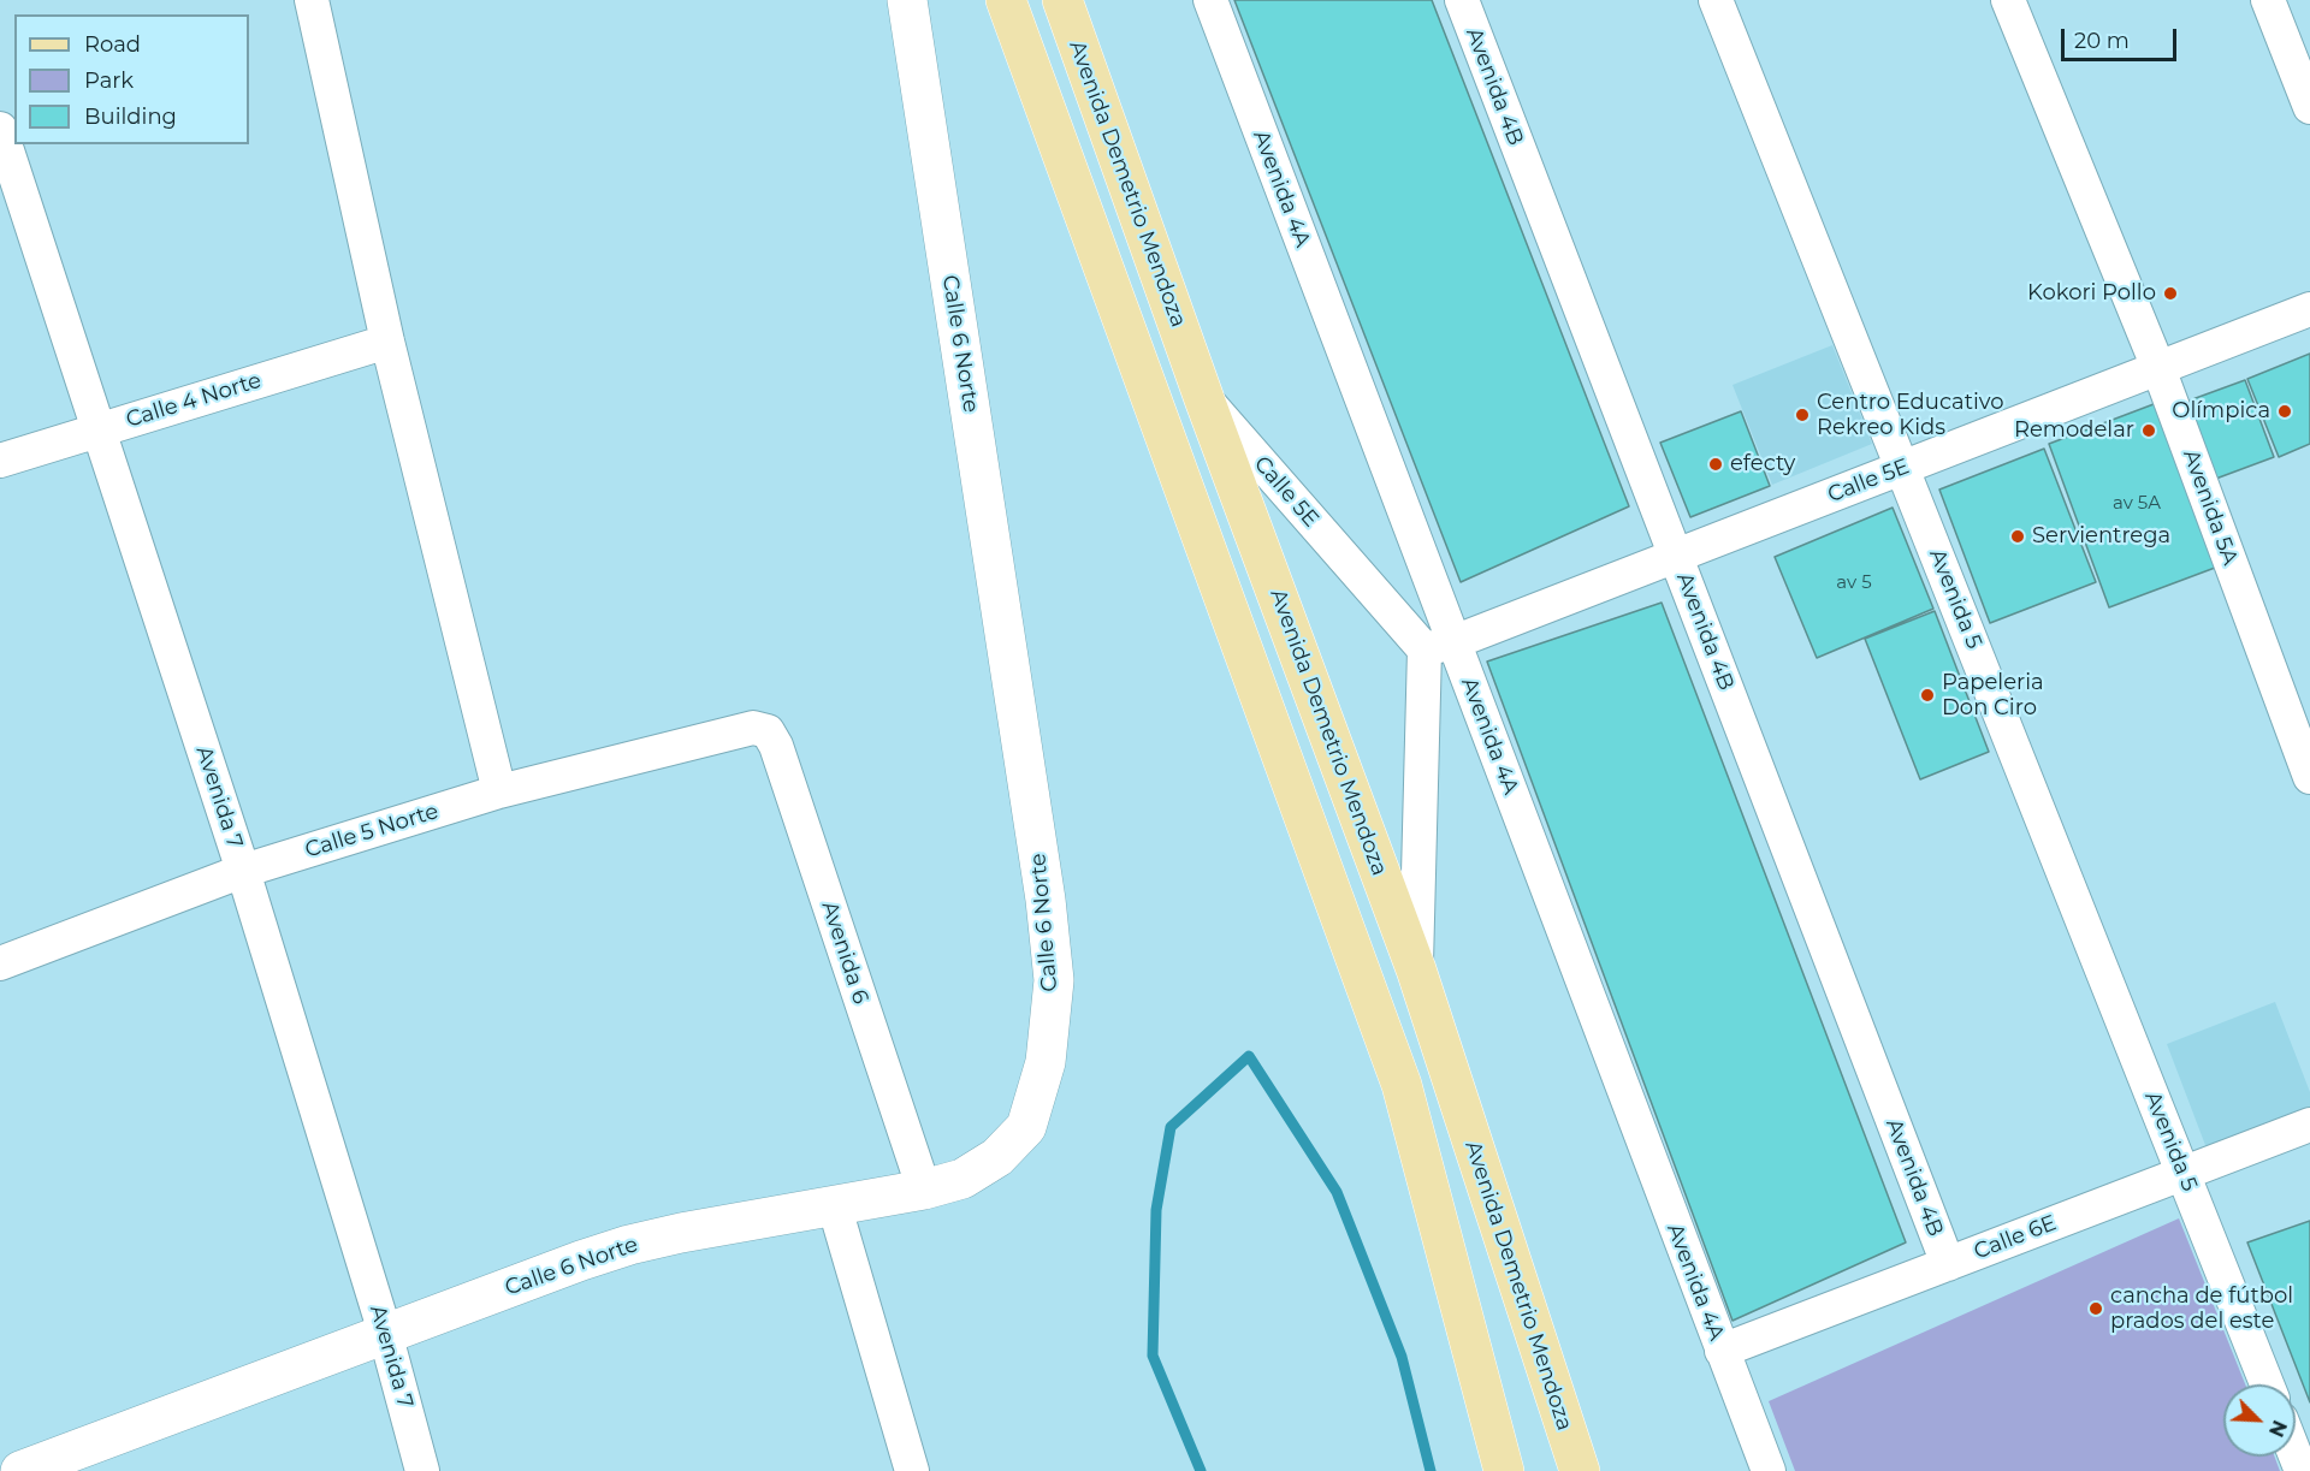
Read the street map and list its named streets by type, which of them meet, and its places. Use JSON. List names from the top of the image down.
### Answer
{
  "streets": {
    "main road": ["Avenida Demetrio Mendoza"],
    "street": [
      "Avenida 4B",
      "Avenida 4A",
      "Calle 6 Norte",
      "Calle 4 Norte",
      "Calle 5E",
      "Avenida 5A",
      "Avenida 5",
      "Avenida 7",
      "Calle 5 Norte",
      "Avenida 6",
      "Calle 6E"
    ]
  },
  "crossings": [
    ["Avenida 4B", "Calle 5E"],
    ["Avenida 4B", "Calle 6E"],
    ["Avenida Demetrio Mendoza", "Calle 5E"],
    ["Avenida 4A", "Calle 5E"],
    ["Avenida 4A", "Calle 6E"],
    ["Calle 6 Norte", "Avenida 7"],
    ["Calle 6 Norte", "Avenida 6"],
    ["Calle 4 Norte", "Avenida 7"],
    ["Calle 5E", "Avenida 5A"],
    ["Calle 5E", "Avenida 5"],
    ["Avenida 5", "Calle 6E"],
    ["Avenida 7", "Calle 5 Norte"],
    ["Calle 5 Norte", "Avenida 6"]
  ],
  "places": [
    "Kokori Pollo",
    "Olímpica",
    "Centro Educativo Rekreo Kids",
    "Remodelar",
    "efecty",
    "Servientrega",
    "Papeleria Don Ciro",
    "cancha de fútbol prados del este"
  ],
  "house_numbers": ["av 5A", "av 5"],
  "legend": ["Road", "Park", "Building"],
  "scale_bar": "20 m",
  "north": "bottom right"
}
